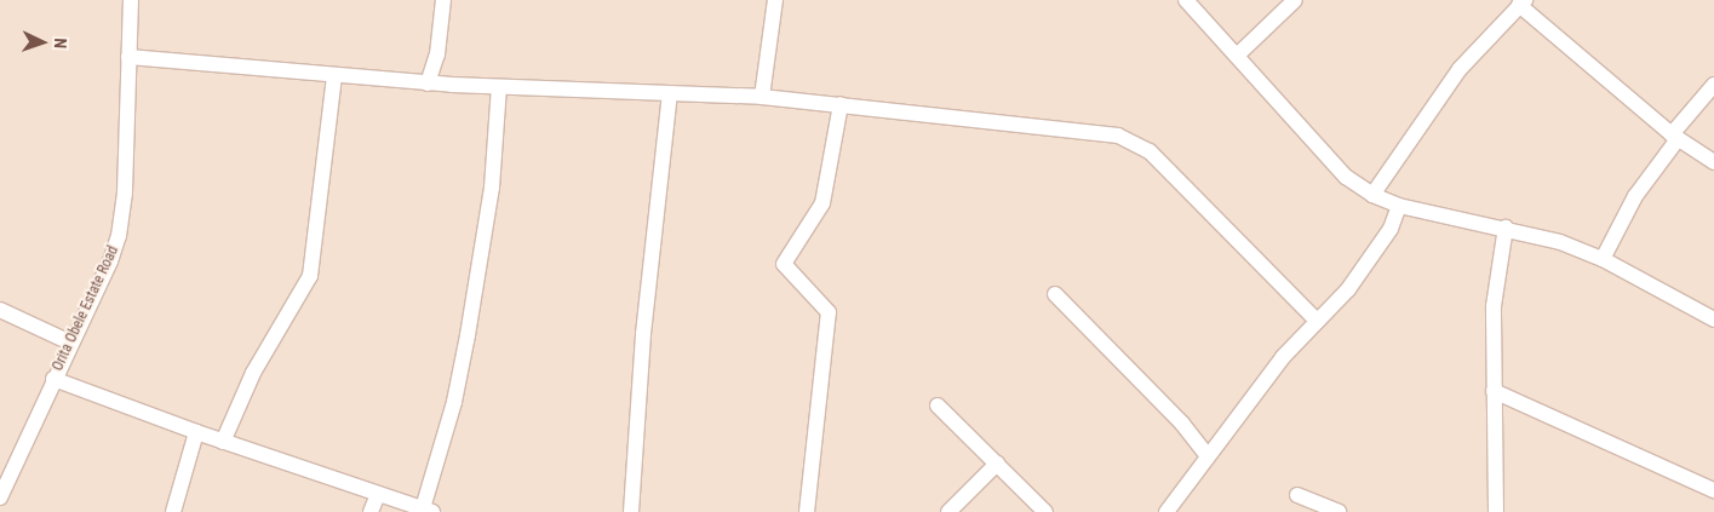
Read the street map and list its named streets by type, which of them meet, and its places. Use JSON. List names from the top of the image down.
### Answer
{
  "streets": {
    "street": ["Orita Obele Estate Road"]
  },
  "north": "right"
}
